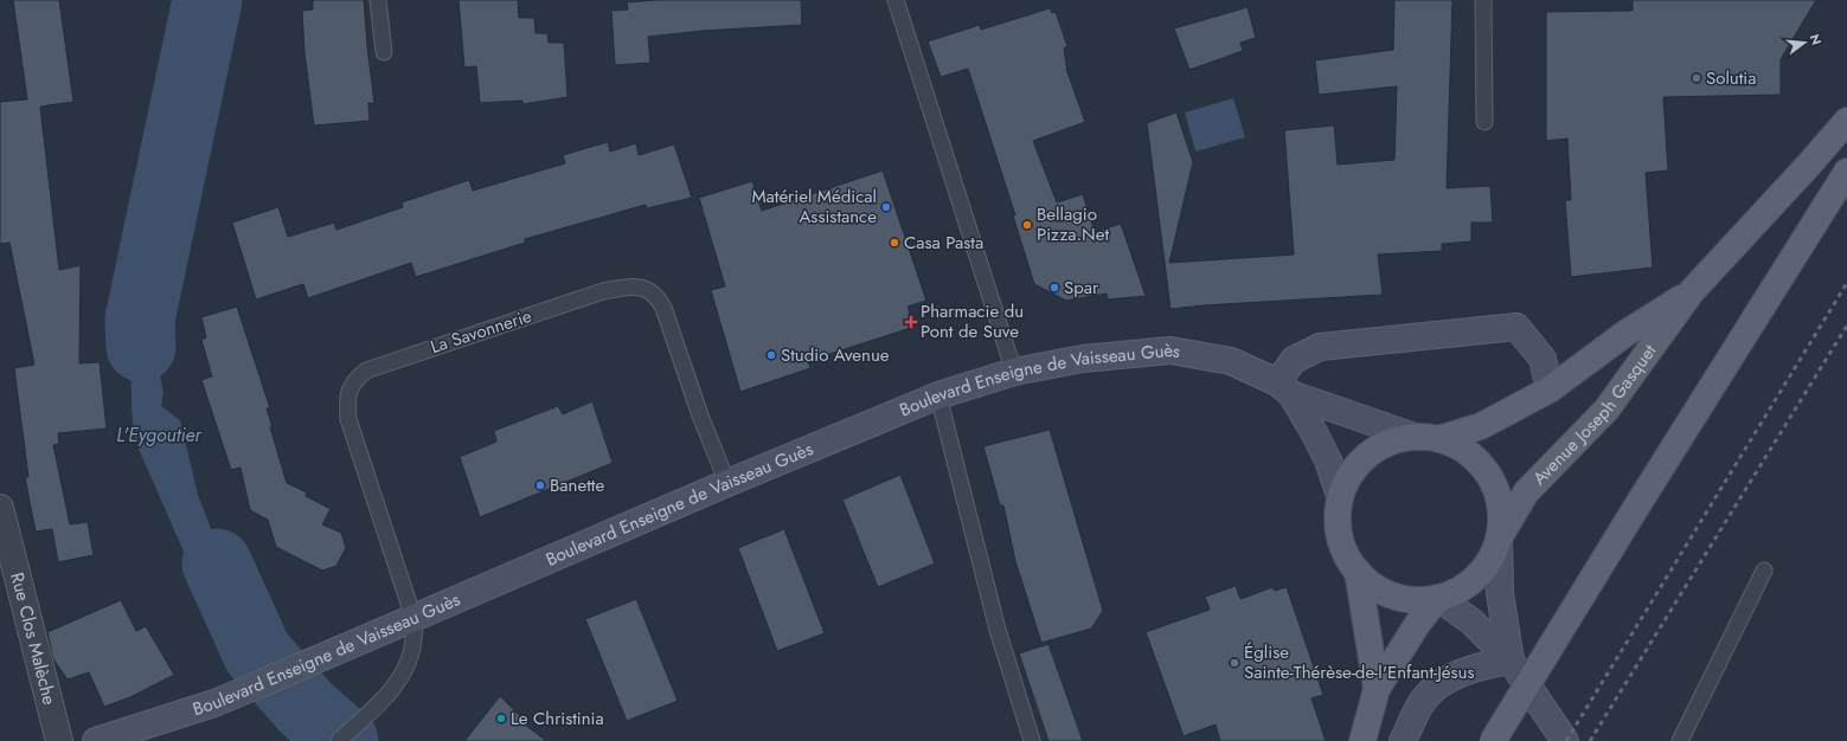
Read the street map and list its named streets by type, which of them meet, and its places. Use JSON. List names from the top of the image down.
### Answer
{
  "streets": {
    "main road": ["Boulevard Enseigne de Vaisseau Guès", "Avenue Joseph Gasquet"],
    "street": ["Rue Clos Malèche"],
    "lane": ["La Savonnerie"]
  },
  "crossings": [
    ["La Savonnerie", "Boulevard Enseigne de Vaisseau Guès"],
    ["Boulevard Enseigne de Vaisseau Guès", "Avenue Joseph Gasquet"]
  ],
  "water": ["L'Eygoutier"],
  "places": {
    "other": [
      "Solutia",
      "Matériel Médical Assistance",
      "Bellagio Pizza.Net",
      "Casa Pasta",
      "Spar",
      "Studio Avenue",
      "Banette",
      "Église Sainte-Thérèse-de-l'Enfant-Jésus",
      "Le Christinia"
    ],
    "health": ["Pharmacie du Pont de Suve"]
  },
  "north": "right"
}
